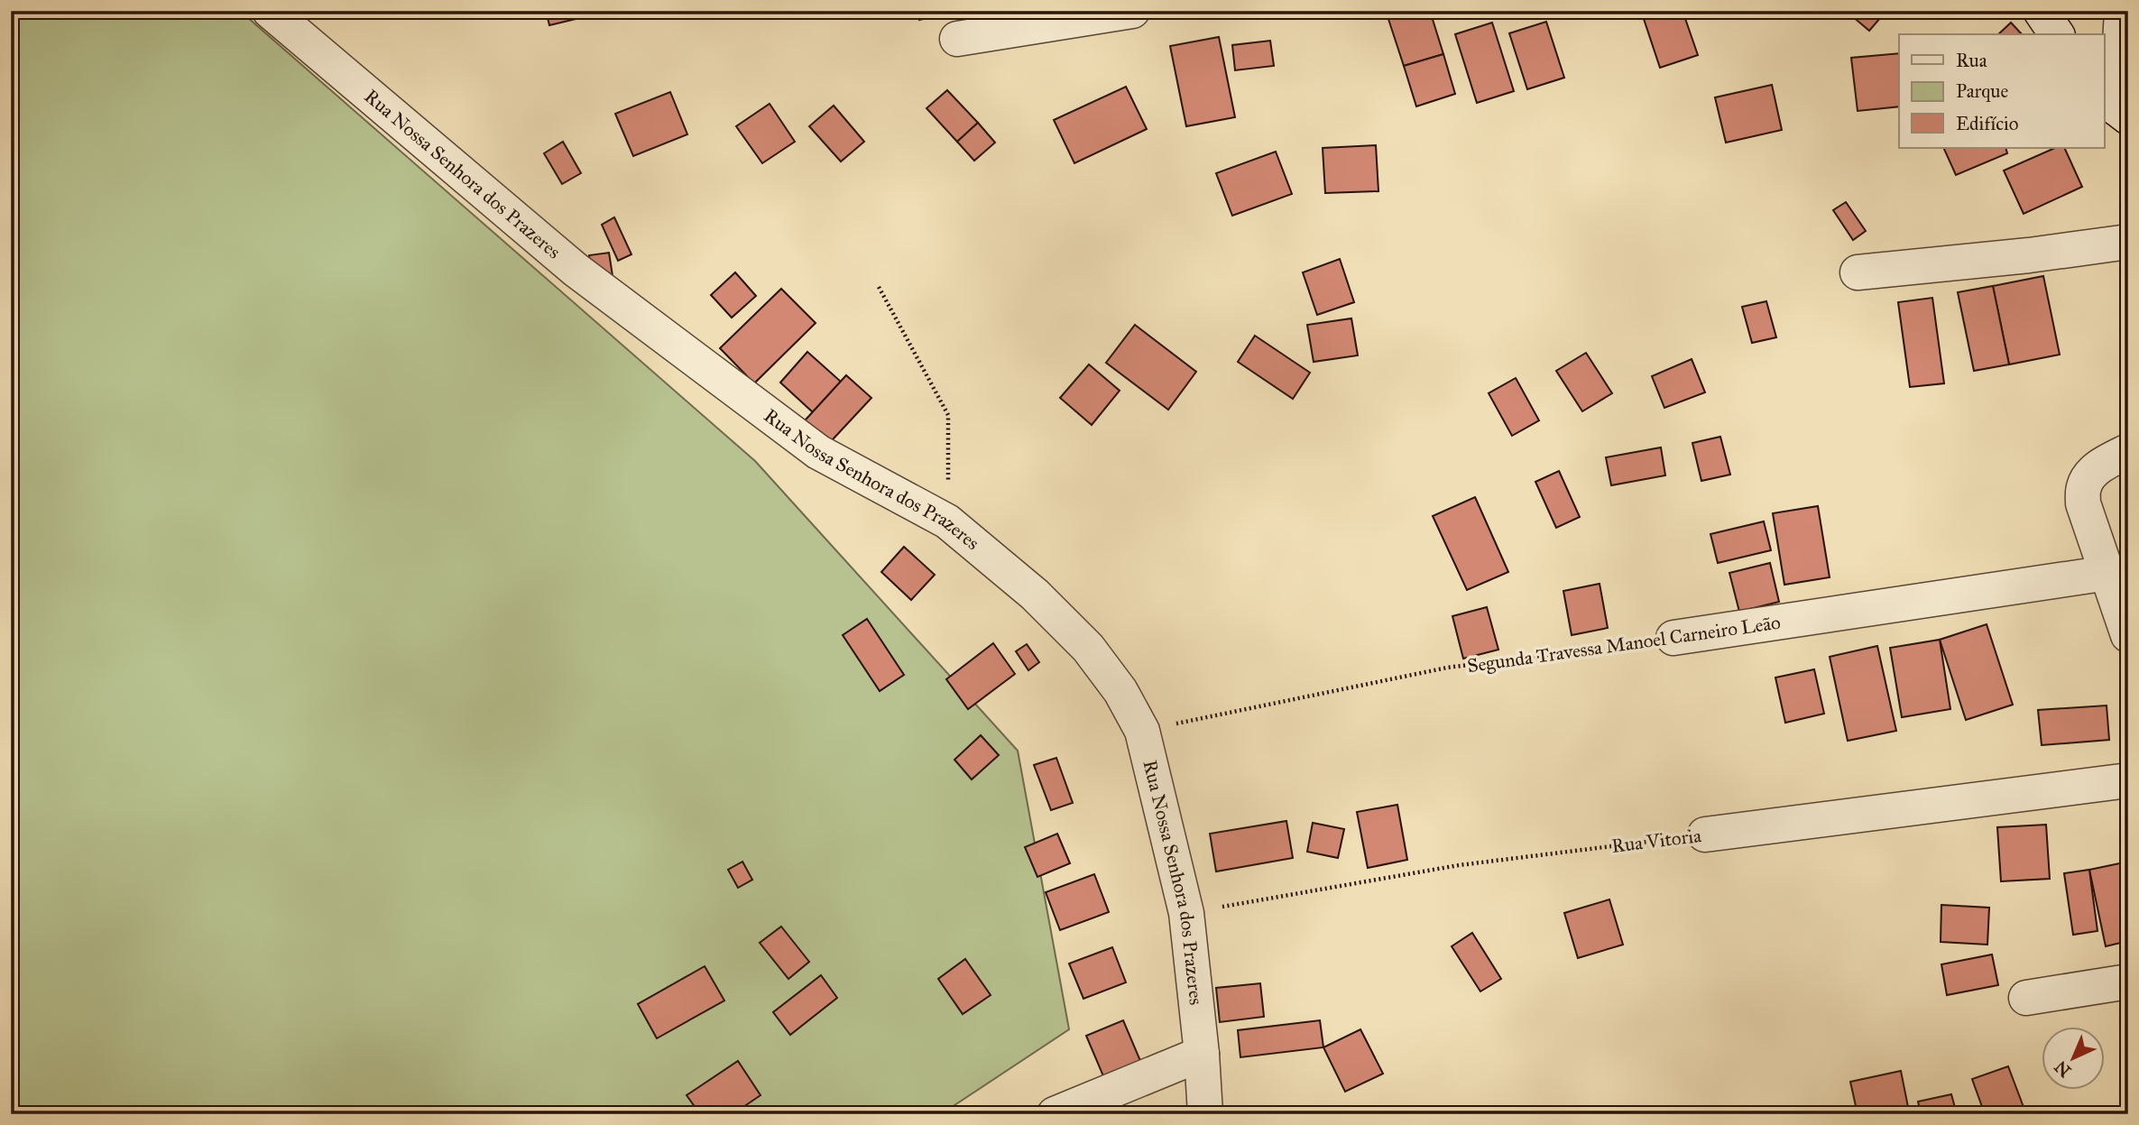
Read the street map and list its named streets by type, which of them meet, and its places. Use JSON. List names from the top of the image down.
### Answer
{
  "streets": {
    "street": ["Rua Nossa Senhora dos Prazeres", "Segunda Travessa Manoel Carneiro Leão", "Rua Vitoria"]
  },
  "crossings": [
    ["Rua Nossa Senhora dos Prazeres", "Segunda Travessa Manoel Carneiro Leão"],
    ["Rua Nossa Senhora dos Prazeres", "Rua Vitoria"]
  ],
  "legend": ["Rua", "Parque", "Edifício"],
  "north": "bottom left"
}
